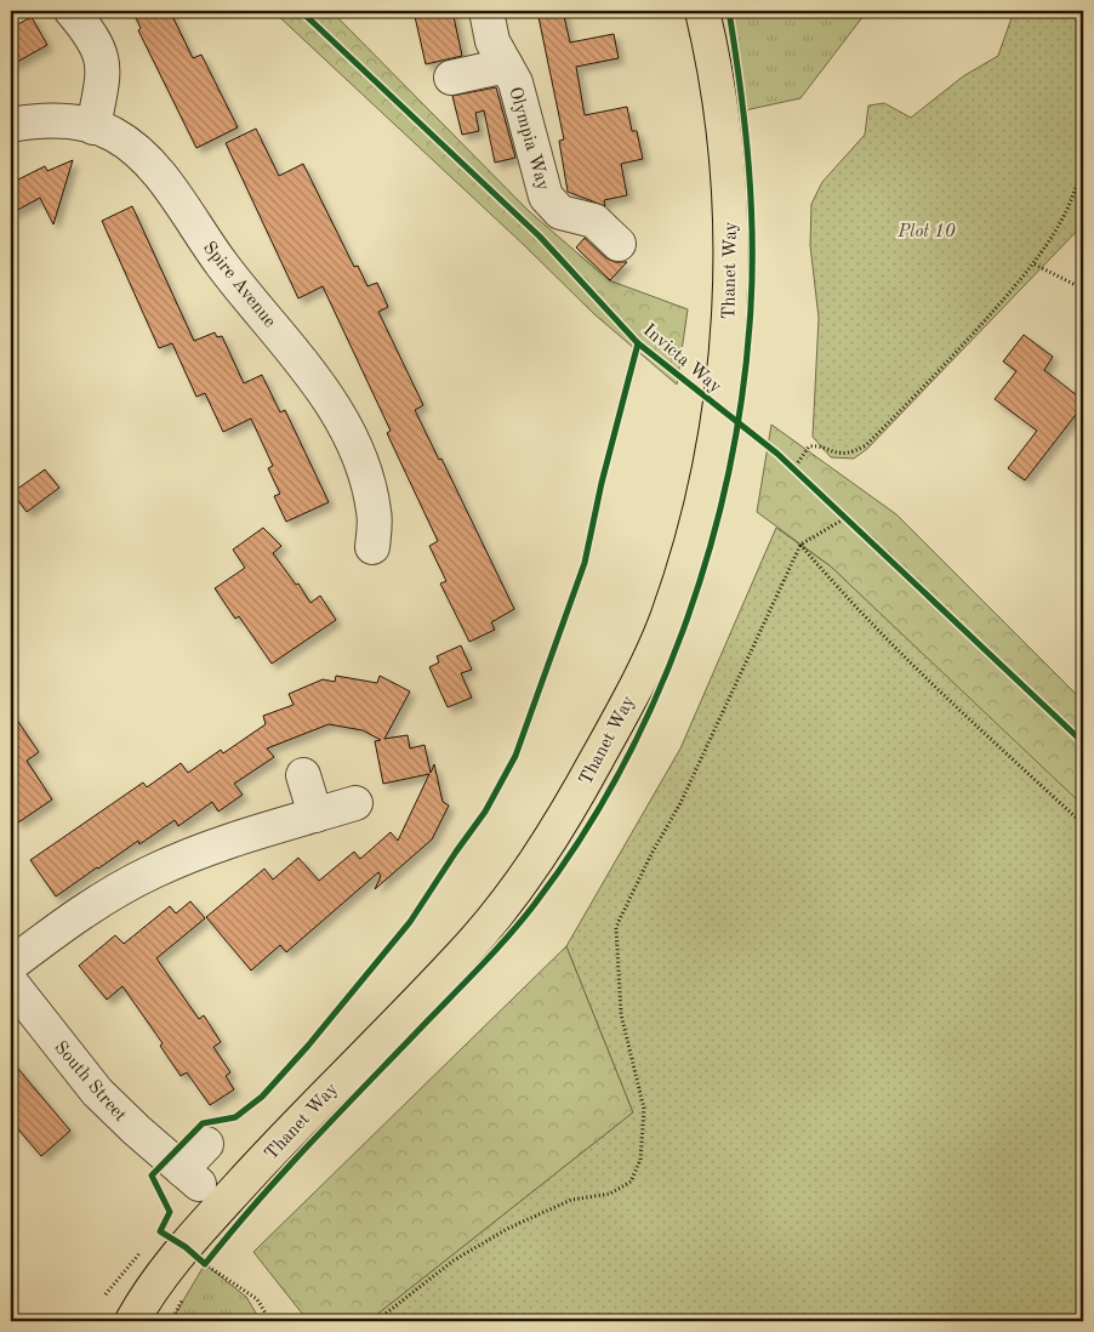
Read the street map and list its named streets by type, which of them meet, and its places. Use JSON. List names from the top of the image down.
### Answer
{
  "streets": {
    "main road": ["Thanet Way"],
    "street": ["Olympia Way", "Spire Avenue", "South Street"],
    "cycle path": ["Invicta Way"]
  },
  "parks": ["Plot 10"]
}
